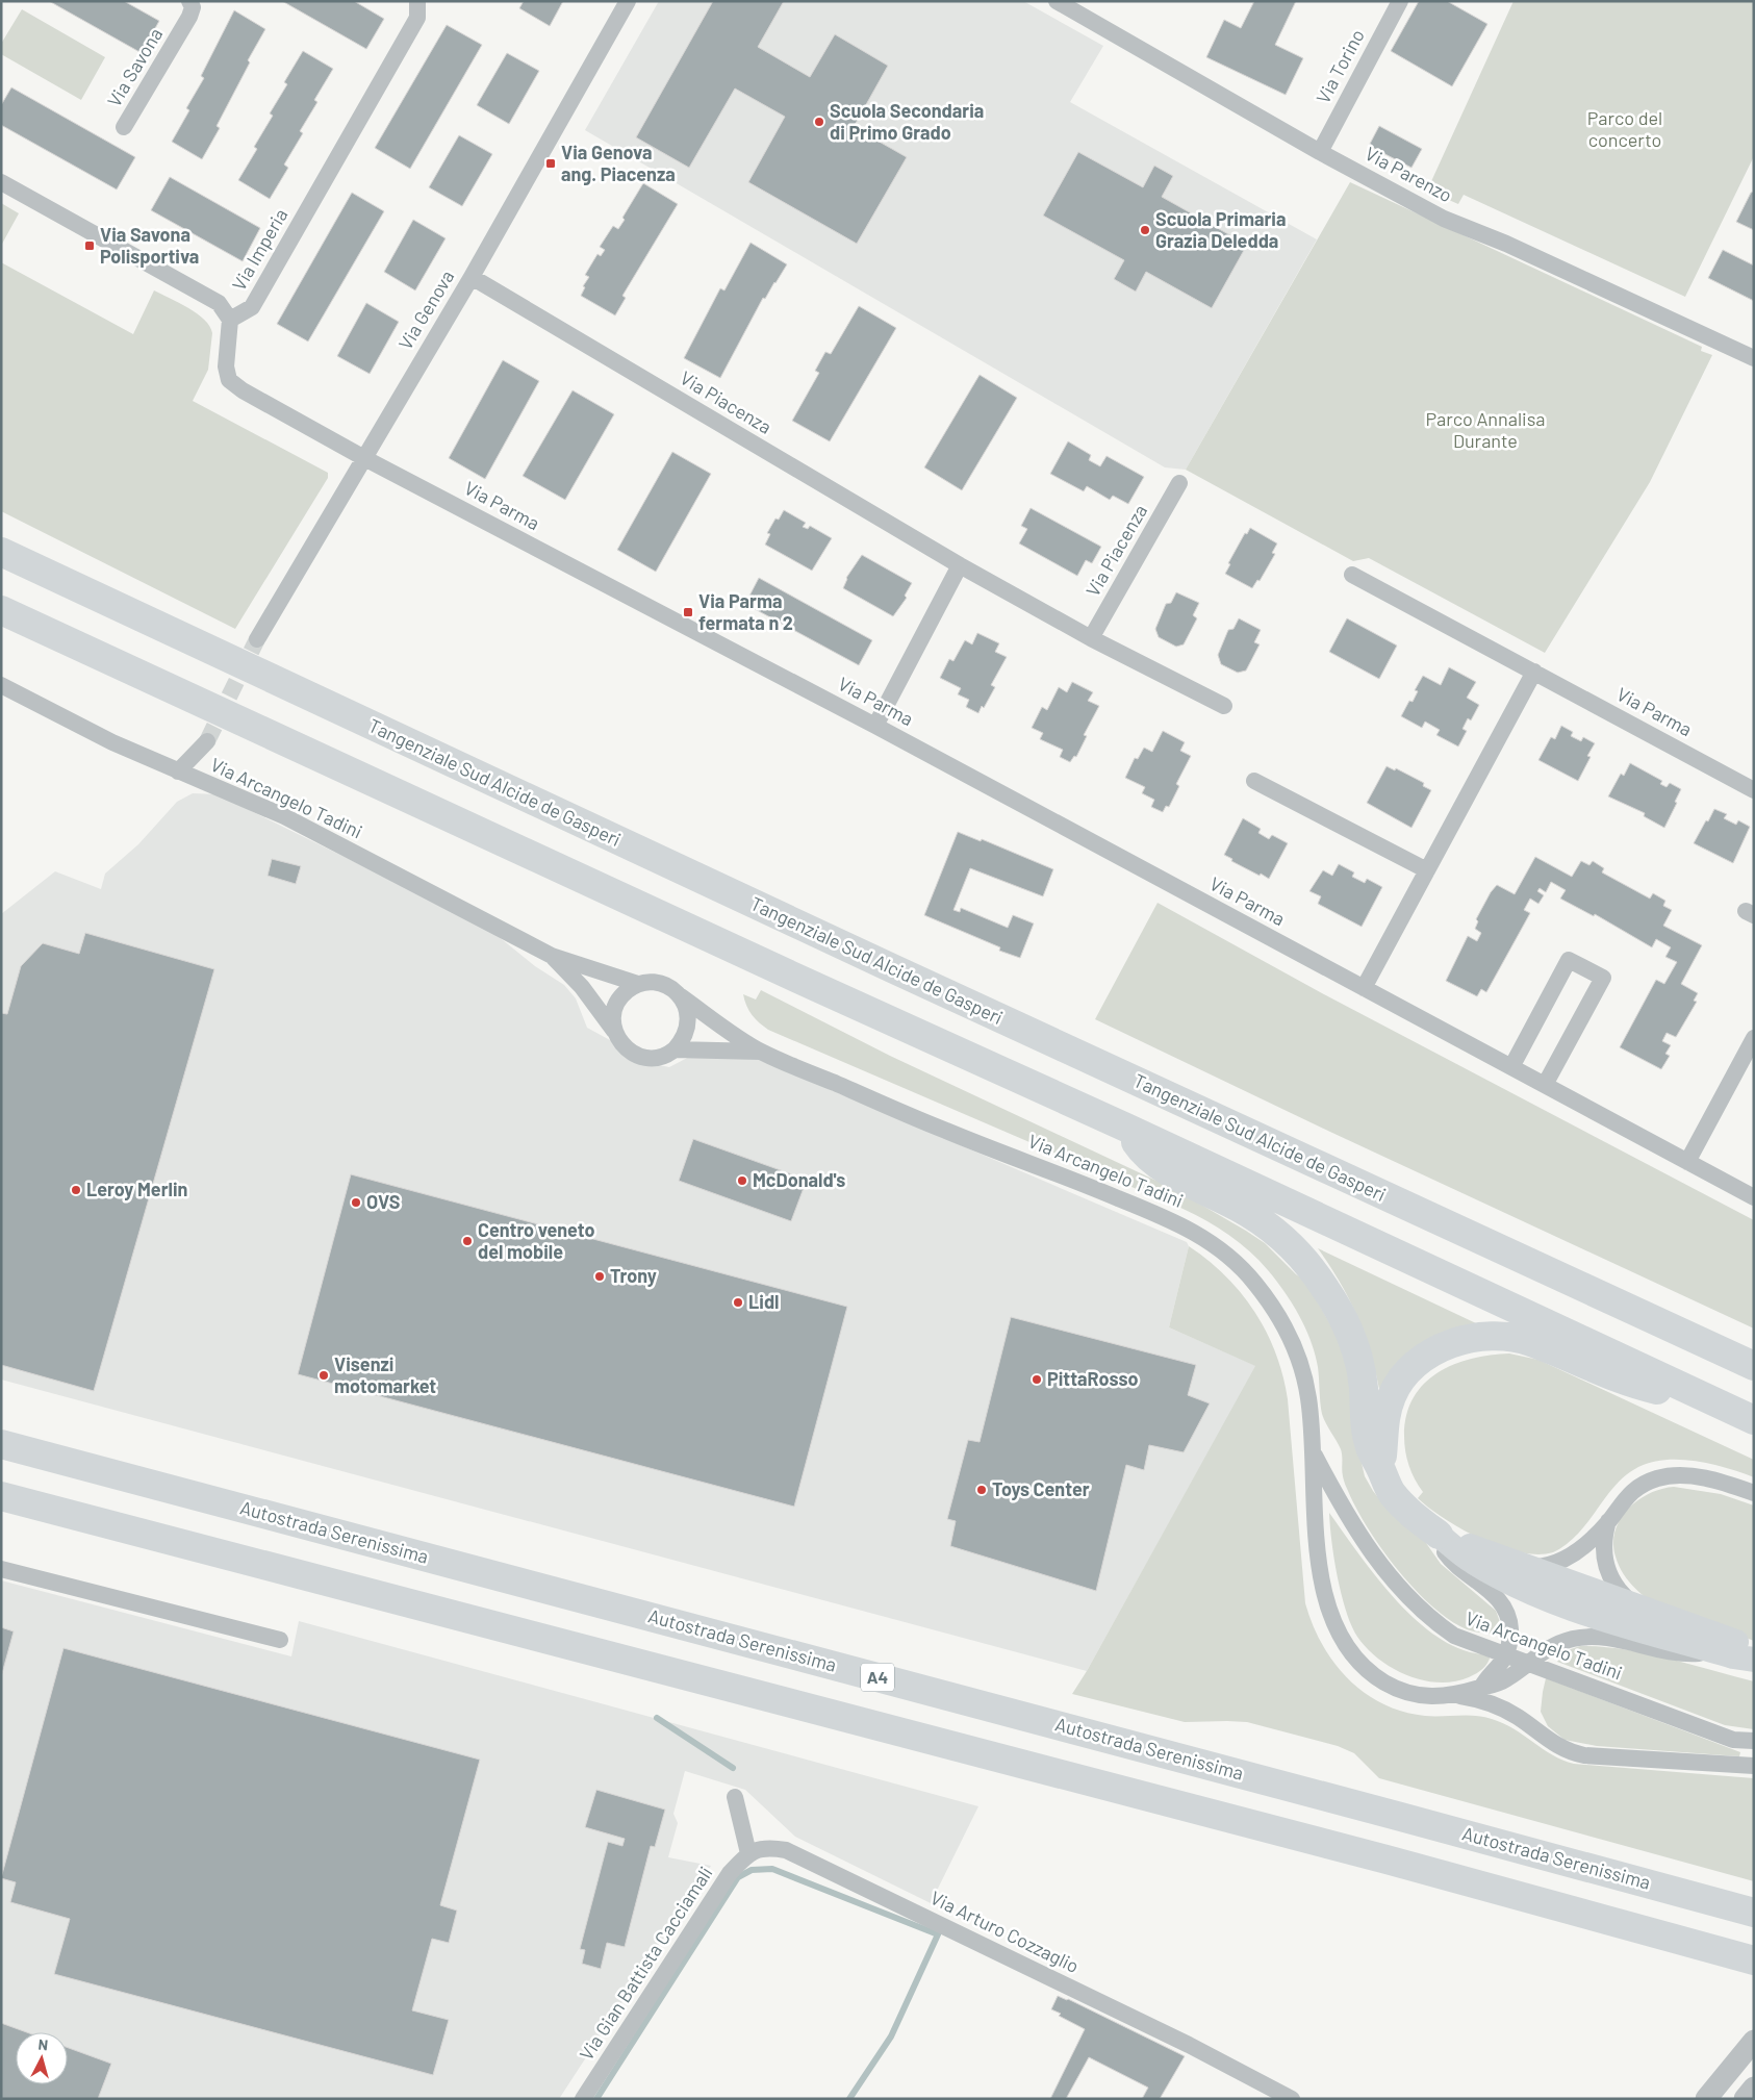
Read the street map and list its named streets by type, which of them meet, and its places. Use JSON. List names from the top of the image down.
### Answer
{
  "streets": {
    "highway": ["Tangenziale Sud Alcide de Gasperi", "Autostrada Serenissima", "A4"],
    "street": [
      "Via Torino",
      "Via Savona",
      "Via Parenzo",
      "Via Imperia",
      "Via Genova",
      "Via Piacenza",
      "Via Parma",
      "Via Arcangelo Tadini",
      "Via Arturo Cozzaglio",
      "Via Gian Battista Cacciamali"
    ]
  },
  "crossings": [
    ["Via Torino", "Via Parenzo"],
    ["Via Genova", "Via Piacenza"],
    ["Via Genova", "Via Parma"],
    ["Via Arturo Cozzaglio", "Via Gian Battista Cacciamali"]
  ],
  "parks": ["Parco del concerto", "Parco Annalisa Durante"],
  "places": {
    "other": [
      "Scuola Secondaria di Primo Grado",
      "Scuola Primaria Grazia Deledda",
      "McDonald's",
      "Leroy Merlin",
      "OVS",
      "Centro veneto del mobile",
      "Trony",
      "Lidl",
      "Visenzi motomarket",
      "PittaRosso",
      "Toys Center"
    ],
    "transit": ["Via Genova ang. Piacenza", "Via Savona Polisportiva", "Via Parma fermata n 2"]
  },
  "north": "top"
}
